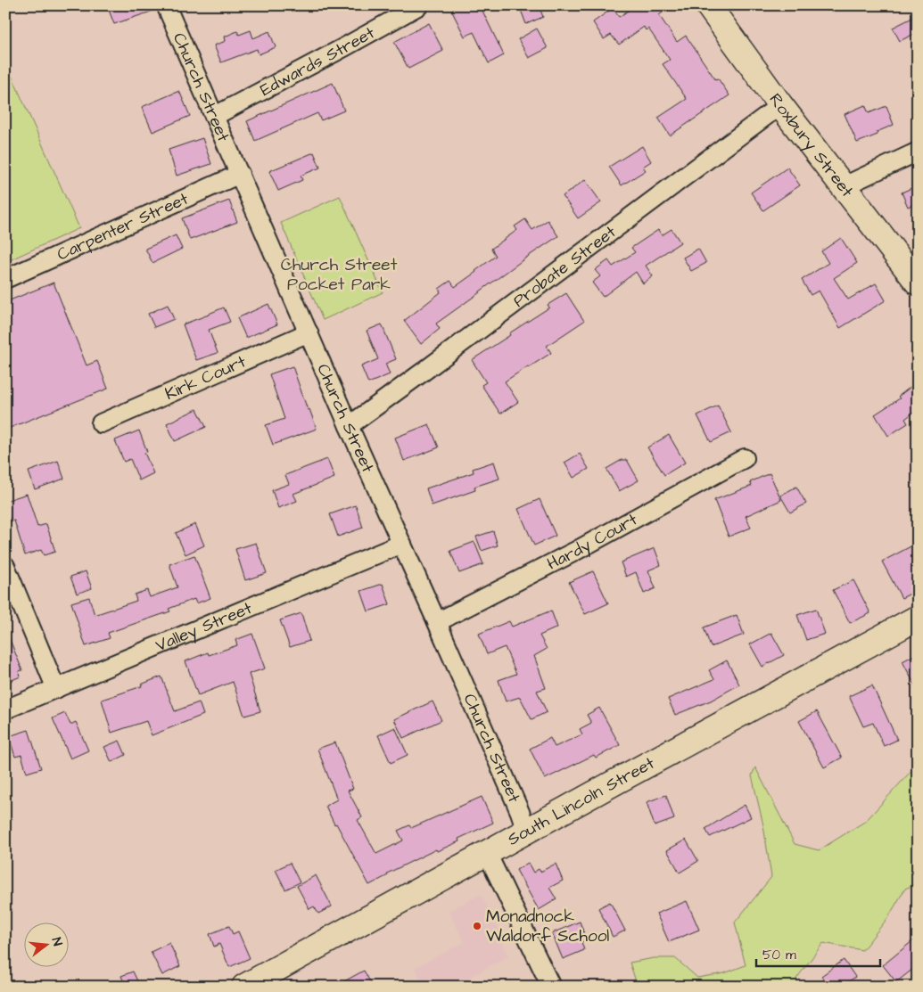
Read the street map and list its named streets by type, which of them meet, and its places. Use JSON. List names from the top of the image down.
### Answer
{
  "streets": {
    "street": [
      "Edwards Street",
      "Church Street",
      "Roxbury Street",
      "Carpenter Street",
      "Probate Street",
      "Kirk Court",
      "Hardy Court",
      "Valley Street",
      "South Lincoln Street"
    ]
  },
  "crossings": [
    ["Edwards Street", "Church Street"],
    ["Church Street", "Carpenter Street"],
    ["Church Street", "Probate Street"],
    ["Church Street", "Kirk Court"],
    ["Church Street", "Hardy Court"],
    ["Church Street", "Valley Street"],
    ["Church Street", "South Lincoln Street"],
    ["Roxbury Street", "Probate Street"]
  ],
  "parks": ["Church Street Pocket Park"],
  "places": ["Monadnock Waldorf School"],
  "scale_bar": "50 m",
  "north": "right"
}
